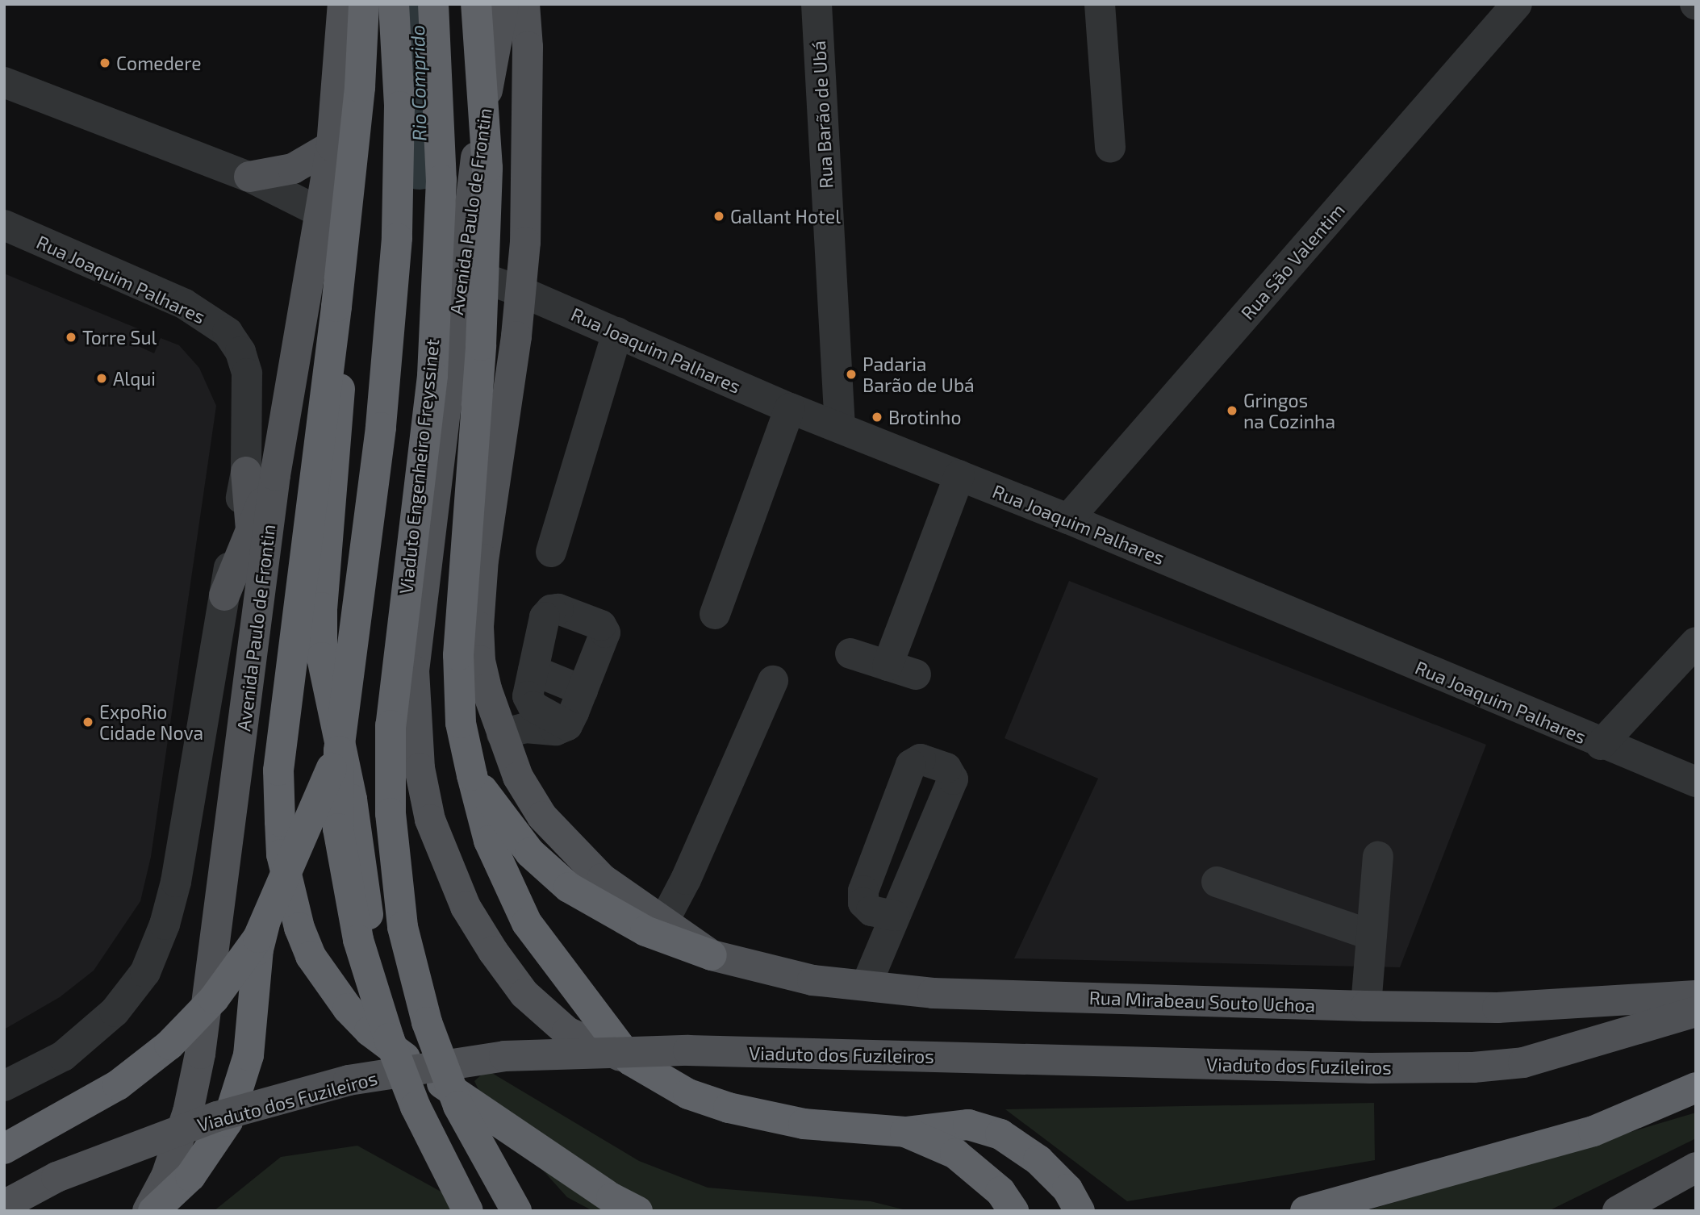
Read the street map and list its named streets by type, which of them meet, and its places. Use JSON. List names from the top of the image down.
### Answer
{
  "streets": {
    "highway": ["Avenida Paulo de Frontin", "Viaduto Engenheiro Freyssinet"],
    "main road": ["Rua Mirabeau Souto Uchoa", "Viaduto dos Fuzileiros"],
    "street": ["Rua Barão de Ubá", "Rua São Valentim", "Rua Joaquim Palhares"]
  },
  "crossings": [
    ["Rua Barão de Ubá", "Rua Joaquim Palhares"],
    ["Avenida Paulo de Frontin", "Rua Joaquim Palhares"],
    ["Rua São Valentim", "Rua Joaquim Palhares"]
  ],
  "water": ["Rio Comprido"],
  "places": [
    "Comedere",
    "Gallant Hotel",
    "Torre Sul",
    "Padaria Barão de Ubá",
    "Alqui",
    "Gringos na Cozinha",
    "Brotinho",
    "ExpoRio Cidade Nova"
  ]
}
